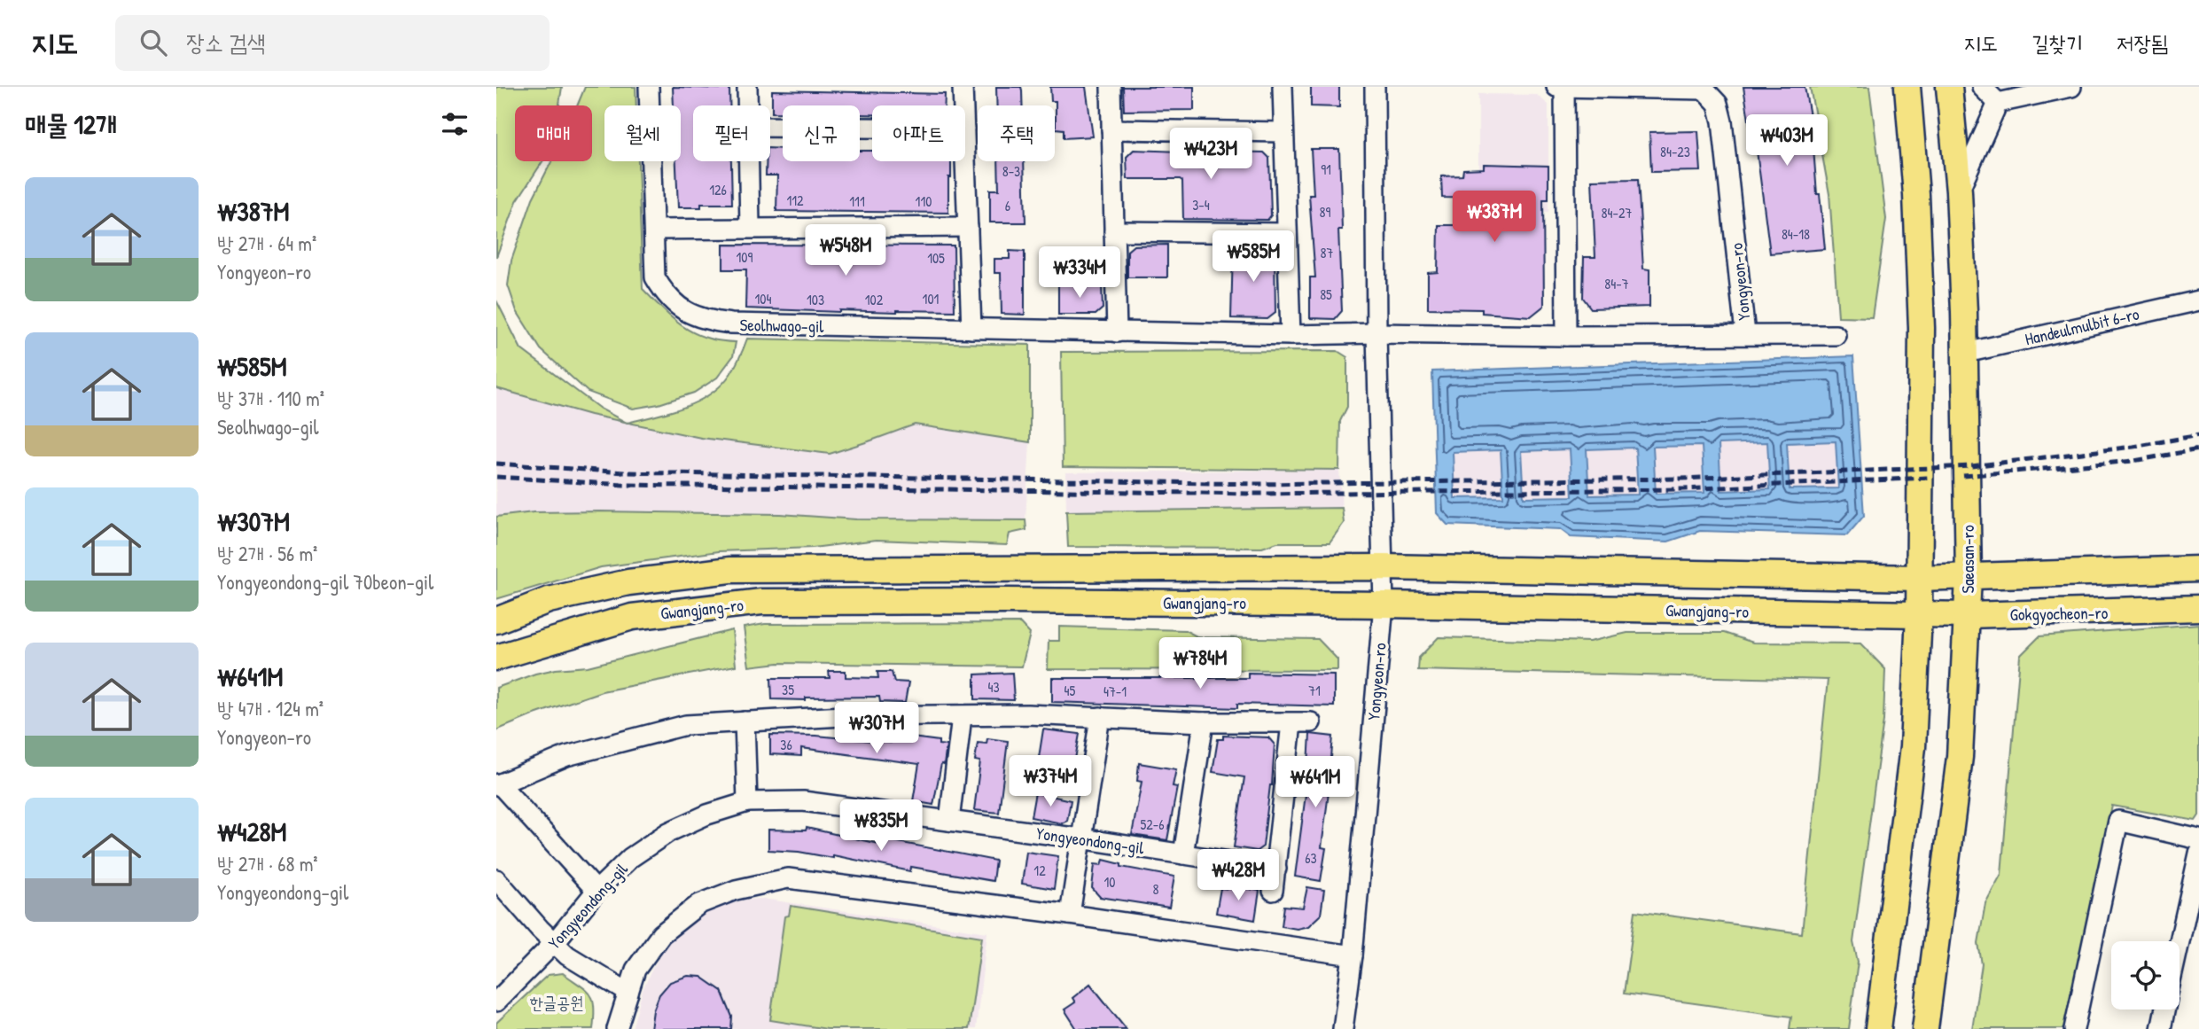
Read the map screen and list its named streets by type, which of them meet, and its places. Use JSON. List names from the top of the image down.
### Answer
{
  "streets": {
    "main road": ["Saeasan-ro", "Gwangjang-ro", "Gokgyocheon-ro"],
    "street": [
      "Yongyeon-ro",
      "Seolhwago-gil",
      "Handeulmulbit 6-ro",
      "Yongyeondong-gil"
    ]
  },
  "crossings": [
    ["Yongyeon-ro", "Seolhwago-gil"],
    ["Yongyeon-ro", "Gwangjang-ro"],
    ["Handeulmulbit 6-ro", "Saeasan-ro"],
    ["Saeasan-ro", "Gokgyocheon-ro"],
    ["Gwangjang-ro", "Gokgyocheon-ro"]
  ],
  "parks": ["한글공원"],
  "house_numbers": [
    "84-23",
    "91",
    "8-3",
    "126",
    "112",
    "111",
    "110",
    "3-4",
    "6",
    "89",
    "84-27",
    "84-18",
    "87",
    "109",
    "105",
    "84-7",
    "85",
    "104",
    "101",
    "103",
    "102",
    "43",
    "35",
    "45",
    "71",
    "47-1",
    "36",
    "52-6",
    "63",
    "12",
    "10",
    "8"
  ],
  "page": {
    "header": "지도",
    "search": "장소 검색",
    "nav": ["지도", "길찾기", "저장됨"],
    "heading": "매물 12개",
    "chip": [
      "매매",
      "월세",
      "필터",
      "신규",
      "아파트",
      "주택"
    ],
    "price": [
      "₩403M",
      "₩423M",
      "₩387M",
      "₩548M",
      "₩585M",
      "₩334M",
      "₩784M",
      "₩307M",
      "₩374M",
      "₩641M",
      "₩835M",
      "₩428M"
    ],
    "list": [
      {
        "name": "₩387M",
        "note": "방 2개 · 64 m² · Yongyeon-ro"
      },
      {
        "name": "₩585M",
        "note": "방 3개 · 110 m² · Seolhwago-gil"
      },
      {
        "name": "₩307M",
        "note": "방 2개 · 56 m² · Yongyeondong-gil 70beon-gil"
      },
      {
        "name": "₩641M",
        "note": "방 4개 · 124 m² · Yongyeon-ro"
      },
      {
        "name": "₩428M",
        "note": "방 2개 · 68 m² · Yongyeondong-gil"
      }
    ]
  }
}
